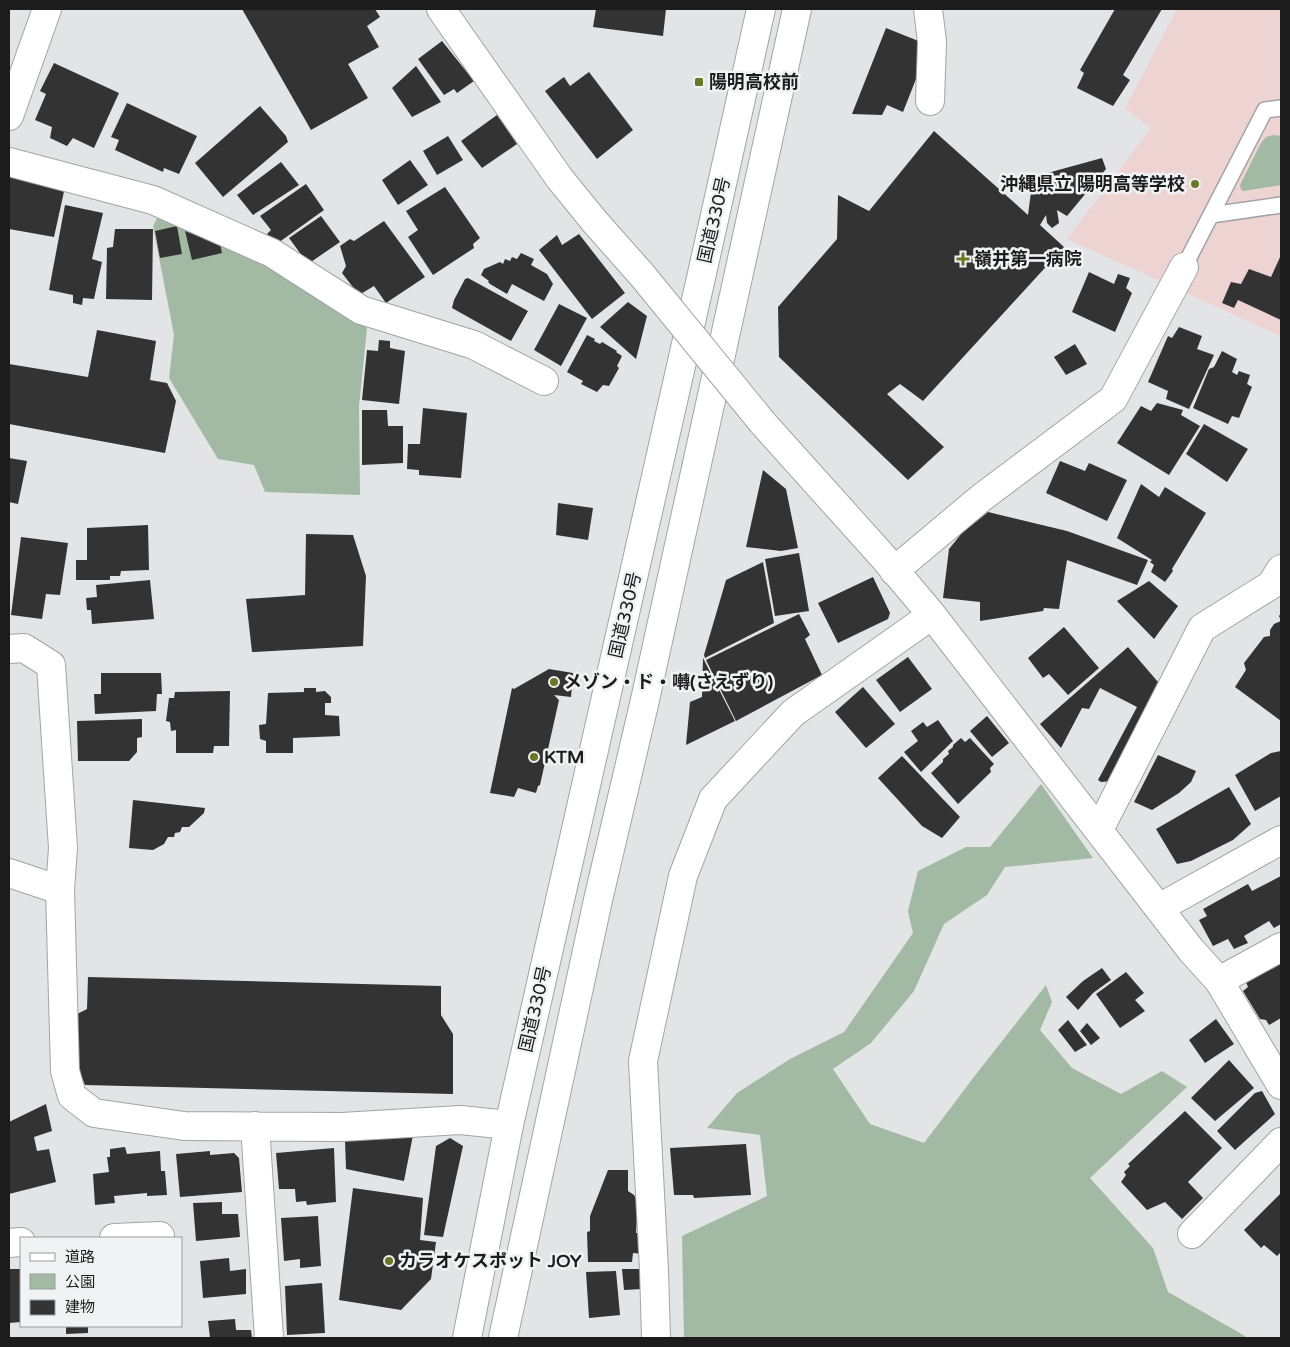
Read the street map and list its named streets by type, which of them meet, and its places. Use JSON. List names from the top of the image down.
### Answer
{
  "streets": {
    "main road": ["国道330号"]
  },
  "places": {
    "transit": ["陽明高校前"],
    "other": [
      "沖縄県立 陽明高等学校",
      "メゾン・ド・囀(さえずり)",
      "KTM",
      "カラオケスポット JOY"
    ],
    "health": ["嶺井第一病院"]
  },
  "legend": ["道路", "公園", "建物"]
}
